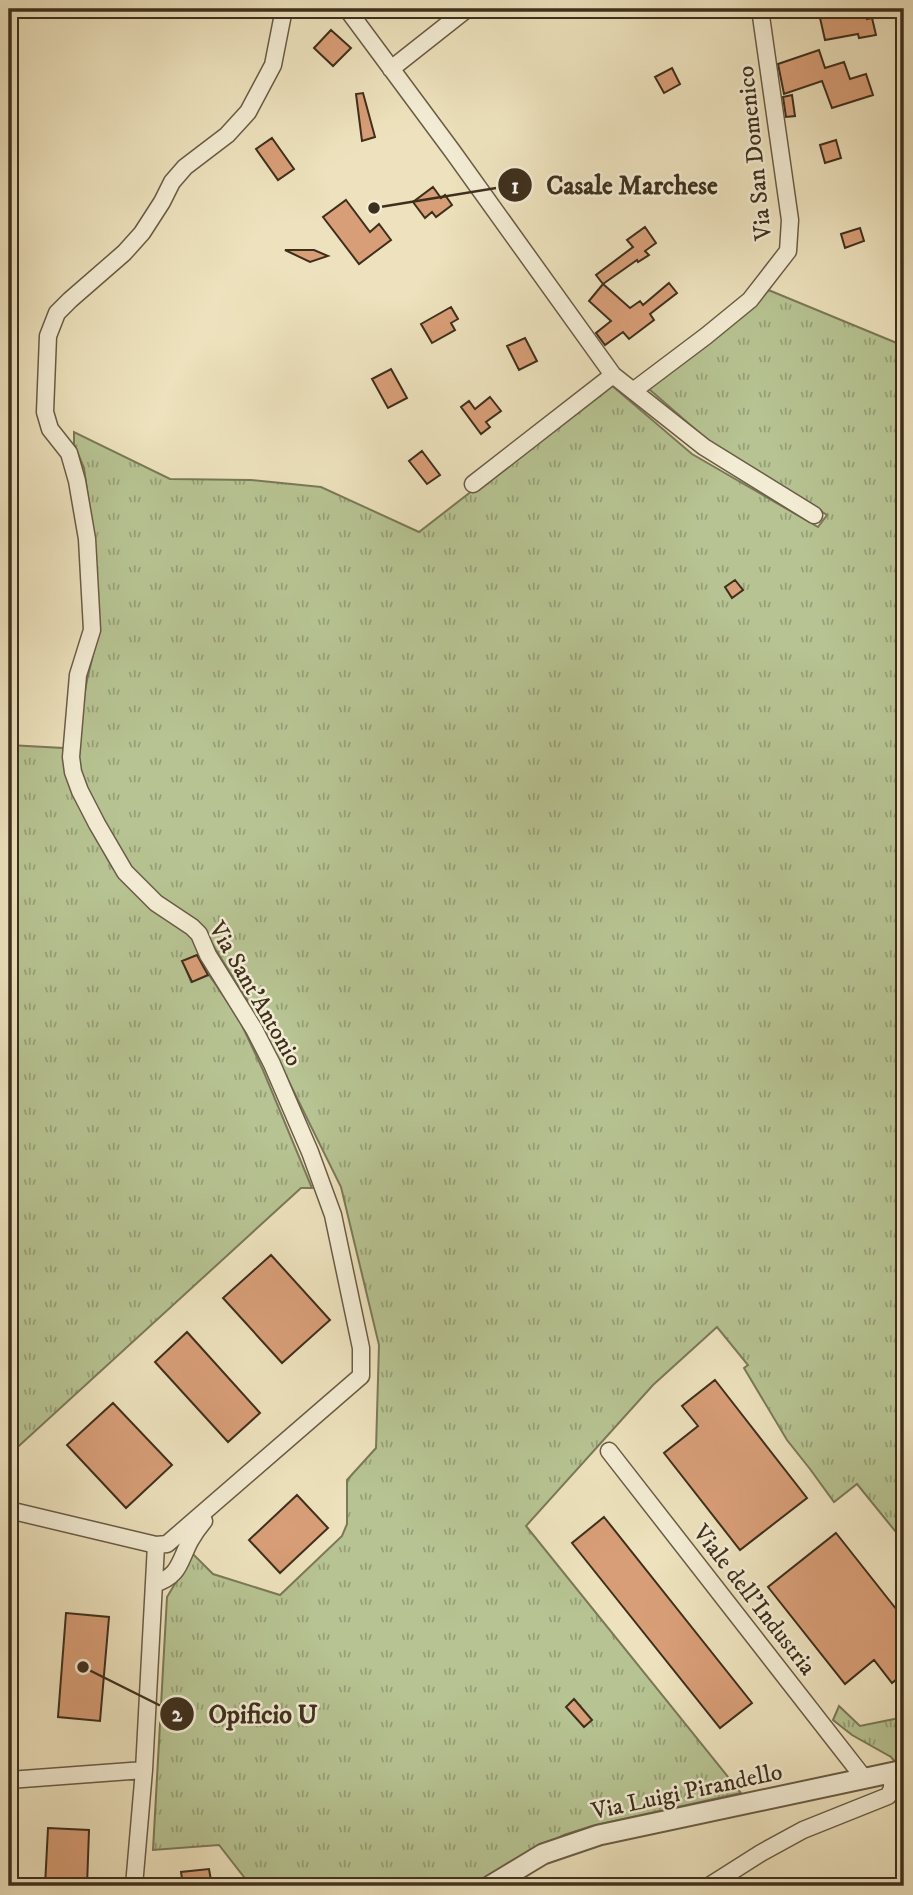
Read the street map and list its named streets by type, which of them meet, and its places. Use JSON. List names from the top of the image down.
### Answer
{
  "streets": {
    "street": [
      "Via San Domenico",
      "Via Sant'Antonio",
      "Viale dell'Industria",
      "Via Luigi Pirandello"
    ]
  },
  "crossings": [
    ["Viale dell'Industria", "Via Luigi Pirandello"]
  ],
  "places": ["Casale Marchese", "Opificio U"]
}
